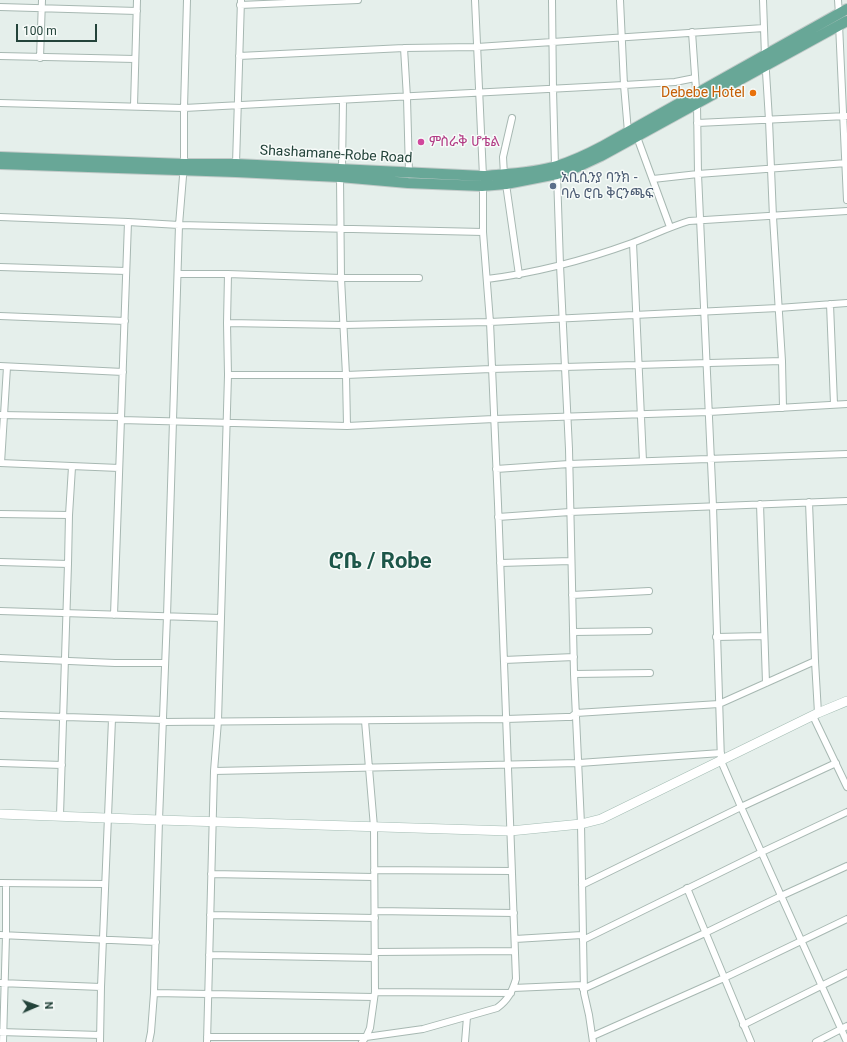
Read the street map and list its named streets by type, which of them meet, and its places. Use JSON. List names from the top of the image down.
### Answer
{
  "streets": {
    "main road": ["Shashamane-Robe Road"]
  },
  "districts": ["ሮቤ / Robe"],
  "places": ["Debebe Hotel", "ምስራቅ ሆቴል", "አቢሲንያ ባንክ - ባሌ ሮቤ ቅርንጫፍ"],
  "scale_bar": "100 m",
  "north": "right"
}
